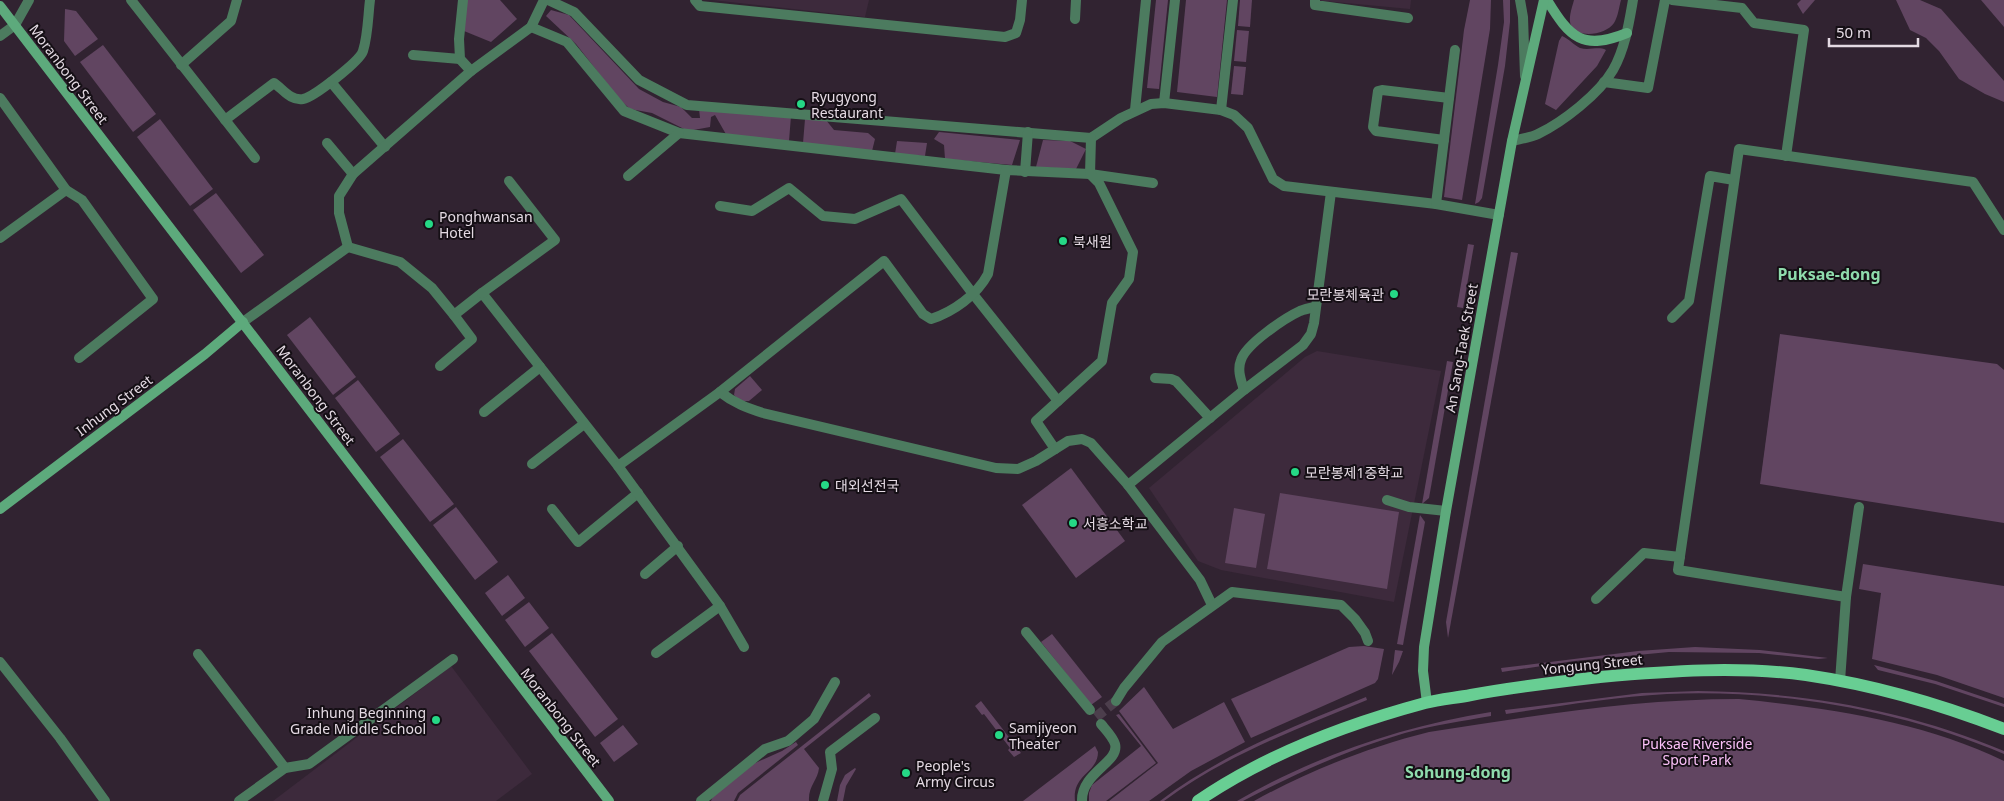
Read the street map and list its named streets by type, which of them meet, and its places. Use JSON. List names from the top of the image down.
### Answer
{
  "streets": {
    "main road": [
      "Moranbong Street",
      "An Sang-Taek Street",
      "Inhung Street",
      "Yongung Street"
    ]
  },
  "crossings": [
    ["Moranbong Street", "Inhung Street"],
    ["An Sang-Taek Street", "Yongung Street"]
  ],
  "districts": ["Puksae-dong", "Sohung-dong"],
  "parks": ["Puksae Riverside Sport Park"],
  "places": [
    "Ryugyong Restaurant",
    "Ponghwansan Hotel",
    "북새원",
    "모란봉체육관",
    "모란봉제1중학교",
    "대외선전국",
    "서흥소학교",
    "Inhung Beginning Grade Middle School",
    "Samjiyeon Theater",
    "People's Army Circus"
  ],
  "scale_bar": "50 m"
}
